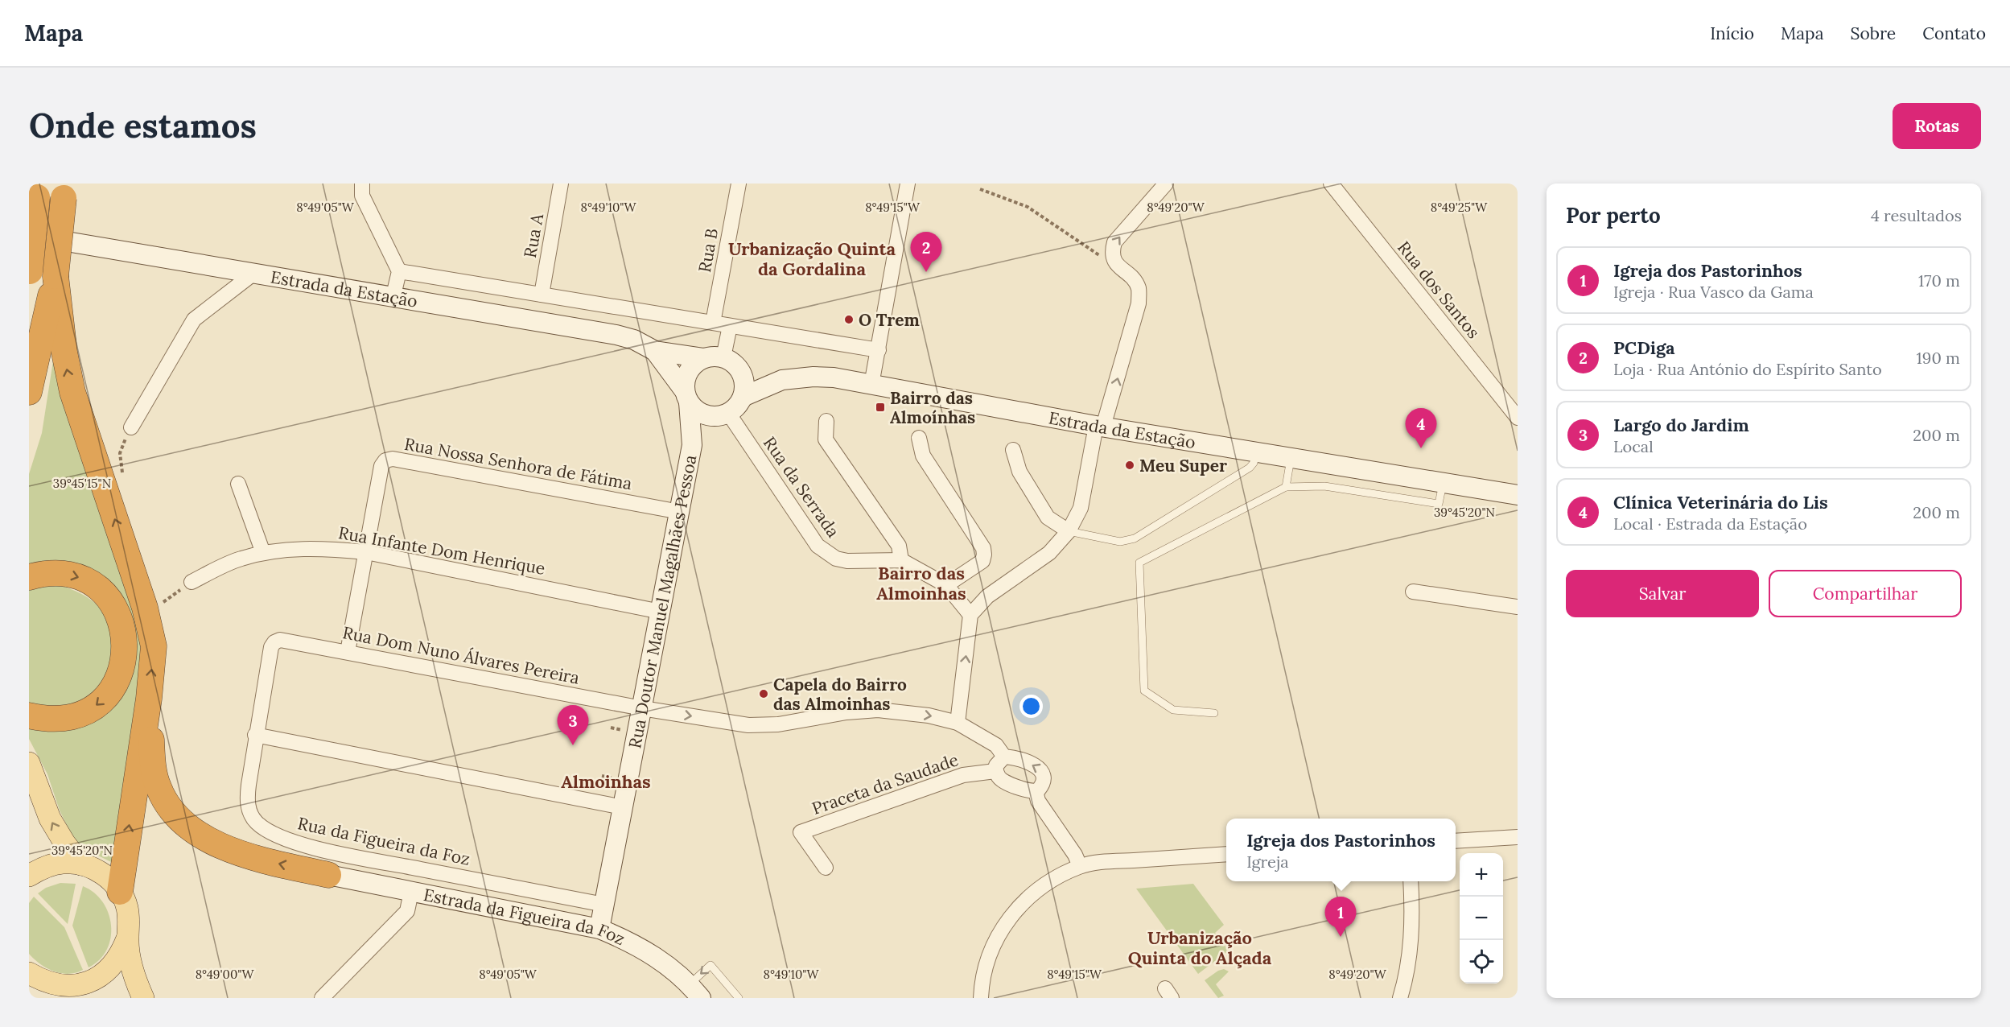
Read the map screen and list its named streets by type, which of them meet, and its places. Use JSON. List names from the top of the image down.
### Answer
{
  "streets": {
    "main road": ["Estrada da Estação", "Rua Doutor Manuel Magalhães Pessoa", "Estrada da Figueira da Foz"],
    "street": [
      "Rua A",
      "Rua B",
      "Rua dos Santos",
      "Rua Nossa Senhora de Fátima",
      "Rua da Serrada",
      "Rua Infante Dom Henrique",
      "Rua Dom Nuno Álvares Pereira",
      "Praceta da Saudade",
      "Rua da Figueira da Foz"
    ]
  },
  "crossings": [
    ["Estrada da Estação", "Rua da Serrada"],
    ["Estrada da Estação", "Rua Doutor Manuel Magalhães Pessoa"],
    ["Rua Nossa Senhora de Fátima", "Rua Infante Dom Henrique"],
    ["Rua Nossa Senhora de Fátima", "Rua Doutor Manuel Magalhães Pessoa"],
    ["Rua Nossa Senhora de Fátima", "Rua Dom Nuno Álvares Pereira"],
    ["Rua da Serrada", "Rua Doutor Manuel Magalhães Pessoa"],
    ["Rua Infante Dom Henrique", "Rua Doutor Manuel Magalhães Pessoa"],
    ["Rua Doutor Manuel Magalhães Pessoa", "Rua Dom Nuno Álvares Pereira"],
    ["Rua Doutor Manuel Magalhães Pessoa", "Rua da Figueira da Foz"],
    ["Rua Doutor Manuel Magalhães Pessoa", "Estrada da Figueira da Foz"],
    ["Rua Dom Nuno Álvares Pereira", "Rua da Figueira da Foz"]
  ],
  "one_way": ["Rua Dom Nuno Álvares Pereira"],
  "districts": [
    "Urbanização Quinta da Gordalina",
    "Bairro das Almoinhas",
    "Almoinhas",
    "Urbanização Quinta do Alçada"
  ],
  "places": {
    "other": ["O Trem", "Meu Super", "Capela do Bairro das Almoinhas"],
    "transit": ["Bairro das Almoínhas"]
  },
  "page": {
    "header": "Mapa",
    "nav": [
      "Início",
      "Mapa",
      "Sobre",
      "Contato"
    ],
    "buttons": [
      "Rotas",
      ["Salvar", "Compartilhar"]
    ],
    "title": "Onde estamos",
    "heading": ["Por perto", "4 resultados"],
    "pins": [
      "2",
      "4",
      "3",
      "1"
    ],
    "list": [
      {
        "mark": "1",
        "name": "Igreja dos Pastorinhos",
        "note": "Igreja · Rua Vasco da Gama",
        "value": "170 m"
      },
      {
        "mark": "2",
        "name": "PCDiga",
        "note": "Loja · Rua António do Espírito Santo",
        "value": "190 m"
      },
      {
        "mark": "3",
        "name": "Largo do Jardim",
        "note": "Local",
        "value": "200 m"
      },
      {
        "mark": "4",
        "name": "Clínica Veterinária do Lis",
        "note": "Local · Estrada da Estação",
        "value": "200 m"
      }
    ],
    "popup": ["Igreja dos Pastorinhos", "Igreja"],
    "map_buttons": ["+", "−"]
  },
  "coordinates": [
    "8°49'05\"W",
    "8°49'10\"W",
    "8°49'15\"W",
    "8°49'20\"W",
    "8°49'25\"W",
    "39°45'15\"N",
    "39°45'20\"N",
    "8°49'00\"W"
  ]
}
